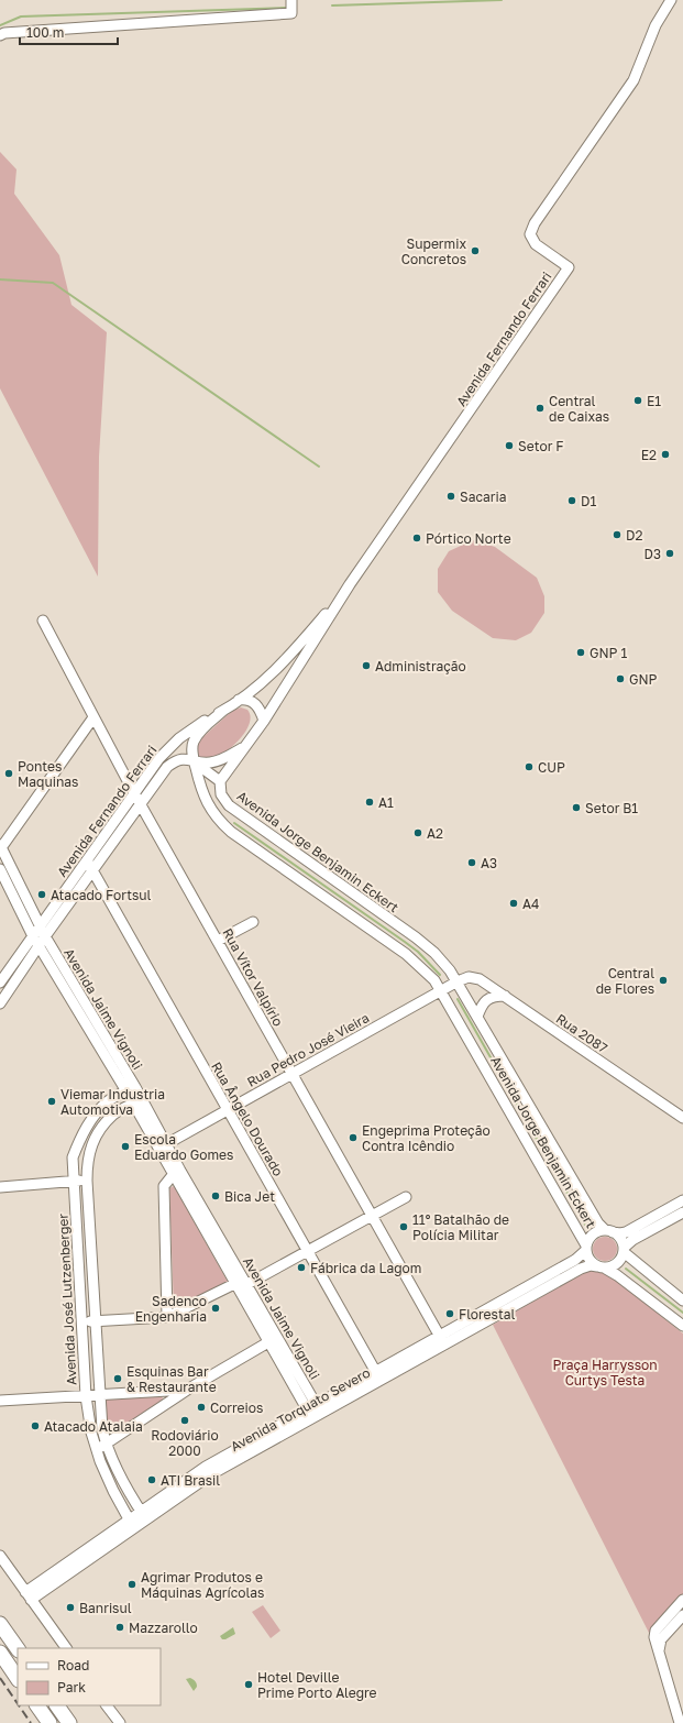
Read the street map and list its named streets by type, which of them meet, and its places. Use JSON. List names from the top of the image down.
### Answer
{
  "streets": {
    "street": [
      "Avenida Fernando Ferrari",
      "Avenida Jorge Benjamin Eckert",
      "Rua Vítor Valpírio",
      "Avenida Jaime Vignoli",
      "Rua 2087",
      "Rua Pedro José Vieira",
      "Rua Ângelo Dourado",
      "Avenida José Lutzenberger",
      "Avenida Torquato Severo"
    ]
  },
  "crossings": [
    ["Avenida Fernando Ferrari", "Avenida Jorge Benjamin Eckert"],
    ["Avenida Fernando Ferrari", "Rua Vítor Valpírio"],
    ["Avenida Fernando Ferrari", "Avenida Jaime Vignoli"],
    ["Avenida Fernando Ferrari", "Rua Ângelo Dourado"],
    ["Avenida Jorge Benjamin Eckert", "Rua 2087"],
    ["Avenida Jorge Benjamin Eckert", "Rua Pedro José Vieira"],
    ["Avenida Jorge Benjamin Eckert", "Avenida Torquato Severo"],
    ["Rua Vítor Valpírio", "Rua Pedro José Vieira"],
    ["Rua Vítor Valpírio", "Avenida Torquato Severo"],
    ["Avenida Jaime Vignoli", "Rua Pedro José Vieira"],
    ["Avenida Jaime Vignoli", "Avenida José Lutzenberger"],
    ["Avenida Jaime Vignoli", "Avenida Torquato Severo"],
    ["Rua 2087", "Rua Pedro José Vieira"],
    ["Rua Pedro José Vieira", "Rua Ângelo Dourado"],
    ["Rua Ângelo Dourado", "Avenida Torquato Severo"],
    ["Avenida José Lutzenberger", "Avenida Torquato Severo"]
  ],
  "parks": ["Praça Harrysson Curtys Testa"],
  "places": [
    "Supermix Concretos",
    "E1",
    "Central de Caixas",
    "Setor F",
    "E2",
    "Sacaria",
    "D1",
    "D2",
    "Pórtico Norte",
    "D3",
    "GNP 1",
    "Administração",
    "GNP",
    "CUP",
    "Pontes Maquinas",
    "A1",
    "Setor B1",
    "A2",
    "A3",
    "Atacado Fortsul",
    "A4",
    "Central de Flores",
    "Viemar Industria Automotiva",
    "Engeprima Proteção Contra Icêndio",
    "Escola Eduardo Gomes",
    "Bica Jet",
    "11º Batalhão de Polícia Militar",
    "Fábrica da Lagom",
    "Sadenco Engenharia",
    "Florestal",
    "Esquinas Bar & Restaurante",
    "Correios",
    "Rodoviário 2000",
    "Atacado Atalaia",
    "ATI Brasil",
    "Agrimar Produtos e Máquinas Agrícolas",
    "Banrisul",
    "Mazzarollo",
    "Hotel Deville Prime Porto Alegre"
  ],
  "legend": ["Road", "Park"],
  "scale_bar": "100 m"
}
